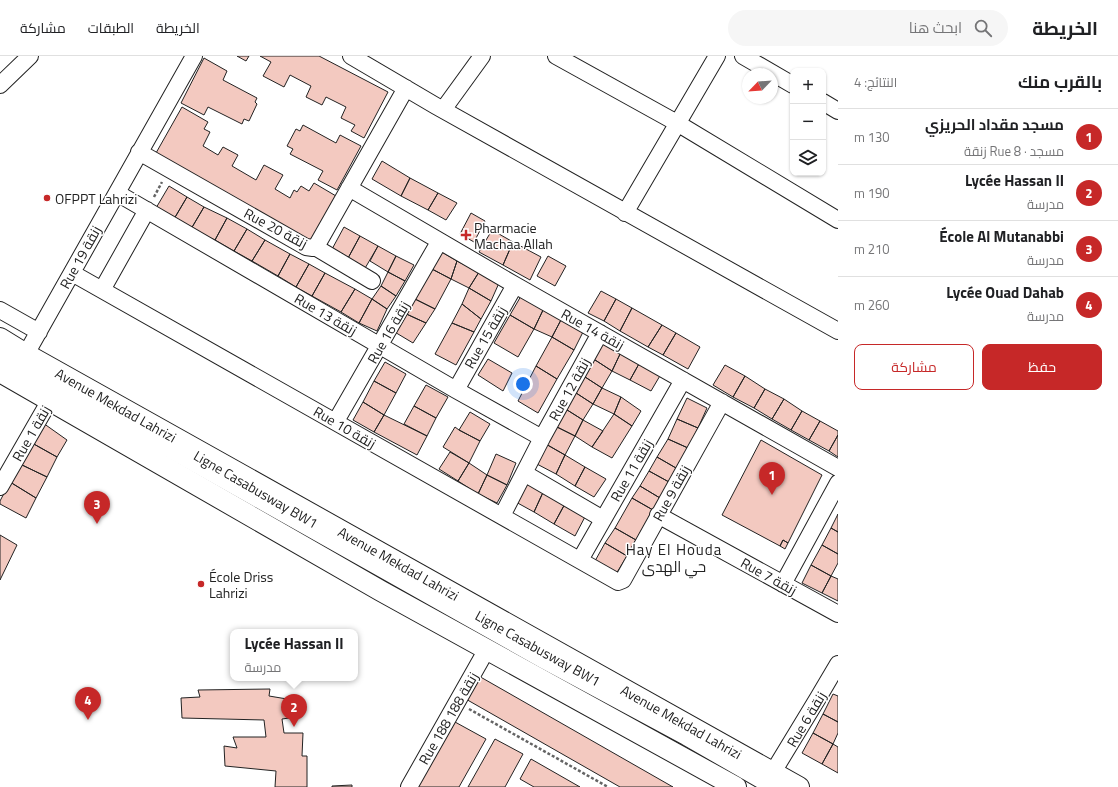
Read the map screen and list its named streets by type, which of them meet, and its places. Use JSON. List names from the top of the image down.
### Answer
{
  "streets": {
    "main road": ["Avenue Mekdad Lahrizi"],
    "street": [
      "Rue 20 زنقة",
      "Rue 19 زنقة",
      "Rue 13 زنقة",
      "Rue 14 زنقة",
      "Rue 16 زنقة",
      "Rue 15 زنقة",
      "Rue 12 زنقة",
      "Rue 10 زنقة",
      "Rue 1 زنقة",
      "Rue 11 زنقة",
      "Ligne Casabusway BW1",
      "Rue 9 زنقة",
      "Rue 7 زنقة",
      "Rue 188 زنقة 188",
      "Rue 6 زنقة"
    ]
  },
  "crossings": [
    ["Rue 20 زنقة", "Rue 19 زنقة"],
    ["Rue 20 زنقة", "Rue 14 زنقة"],
    ["Rue 19 زنقة", "Rue 13 زنقة"],
    ["Rue 19 زنقة", "Avenue Mekdad Lahrizi"],
    ["Rue 19 زنقة", "Rue 10 زنقة"],
    ["Rue 13 زنقة", "Rue 16 زنقة"],
    ["Rue 13 زنقة", "Rue 15 زنقة"],
    ["Rue 13 زنقة", "Rue 12 زنقة"],
    ["Rue 14 زنقة", "Rue 16 زنقة"],
    ["Rue 14 زنقة", "Rue 15 زنقة"],
    ["Rue 14 زنقة", "Rue 12 زنقة"],
    ["Rue 14 زنقة", "Rue 11 زنقة"],
    ["Rue 14 زنقة", "Rue 9 زنقة"],
    ["Rue 16 زنقة", "Rue 10 زنقة"],
    ["Rue 12 زنقة", "Rue 10 زنقة"],
    ["Avenue Mekdad Lahrizi", "Rue 1 زنقة"],
    ["Avenue Mekdad Lahrizi", "Ligne Casabusway BW1"],
    ["Avenue Mekdad Lahrizi", "Rue 188 زنقة 188"],
    ["Avenue Mekdad Lahrizi", "Rue 6 زنقة"],
    ["Rue 10 زنقة", "Rue 11 زنقة"],
    ["Rue 10 زنقة", "Rue 9 زنقة"],
    ["Rue 9 زنقة", "Rue 7 زنقة"]
  ],
  "districts": ["Hay El Houda حي الهدى"],
  "places": {
    "other": ["OFPPT Lahrizi", "École Driss Lahrizi"],
    "health": ["Pharmacie Machaa Allah"]
  },
  "north": "bottom left",
  "page": {
    "header": "الخريطة",
    "search": "ابحث هنا",
    "nav": ["الخريطة", "الطبقات", "مشاركة"],
    "heading": ["بالقرب منك", "النتائج: 4"],
    "map_buttons": ["+", "−"],
    "list": [
      {
        "mark": "1",
        "name": "مسجد مقداد الحريزي",
        "note": "مسجد · Rue 8 زنقة",
        "value": "130 m"
      },
      {
        "mark": "2",
        "name": "Lycée Hassan II",
        "note": "مدرسة",
        "value": "190 m"
      },
      {
        "mark": "3",
        "name": "École Al Mutanabbi",
        "note": "مدرسة",
        "value": "210 m"
      },
      {
        "mark": "4",
        "name": "Lycée Ouad Dahab",
        "note": "مدرسة",
        "value": "260 m"
      }
    ],
    "buttons": ["حفظ", "مشاركة"],
    "pins": [
      "1",
      "3",
      "4",
      "2"
    ],
    "popup": ["Lycée Hassan II", "مدرسة"]
  }
}
